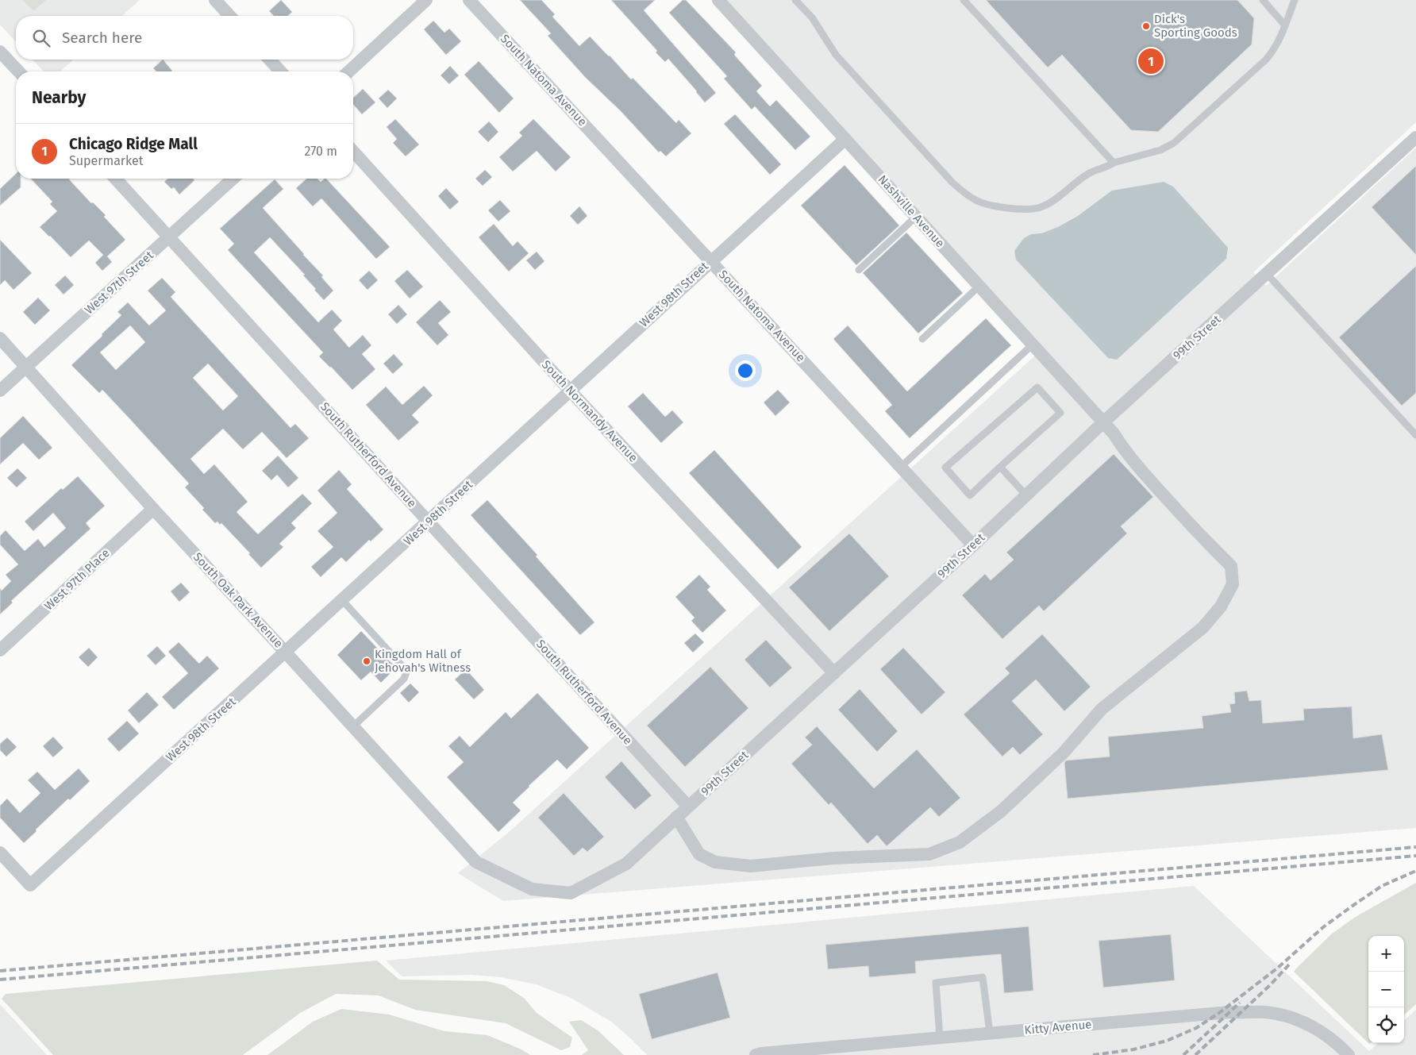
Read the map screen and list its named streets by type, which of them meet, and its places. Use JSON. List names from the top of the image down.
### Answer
{
  "streets": {
    "street": [
      "South Natoma Avenue",
      "Nashville Avenue",
      "West 97th Street",
      "West 98th Street",
      "99th Street",
      "South Normandy Avenue",
      "South Rutherford Avenue",
      "West 97th Place",
      "South Oak Park Avenue",
      "Kitty Avenue"
    ]
  },
  "crossings": [
    ["South Natoma Avenue", "West 98th Street"],
    ["South Natoma Avenue", "99th Street"],
    ["Nashville Avenue", "West 98th Street"],
    ["Nashville Avenue", "99th Street"],
    ["West 97th Street", "South Rutherford Avenue"],
    ["West 97th Street", "South Oak Park Avenue"],
    ["West 98th Street", "South Normandy Avenue"],
    ["West 98th Street", "South Rutherford Avenue"],
    ["West 98th Street", "South Oak Park Avenue"],
    ["99th Street", "South Normandy Avenue"],
    ["99th Street", "South Rutherford Avenue"],
    ["99th Street", "South Oak Park Avenue"],
    ["West 97th Place", "South Oak Park Avenue"]
  ],
  "places": ["Dick's Sporting Goods", "Kingdom Hall of Jehovah's Witness"],
  "page": {
    "search": "Search here",
    "pins": "1",
    "heading": "Nearby",
    "list": [
      {
        "mark": "1",
        "name": "Chicago Ridge Mall",
        "note": "Supermarket",
        "value": "270 m"
      }
    ],
    "map_buttons": ["+", "−"]
  }
}
